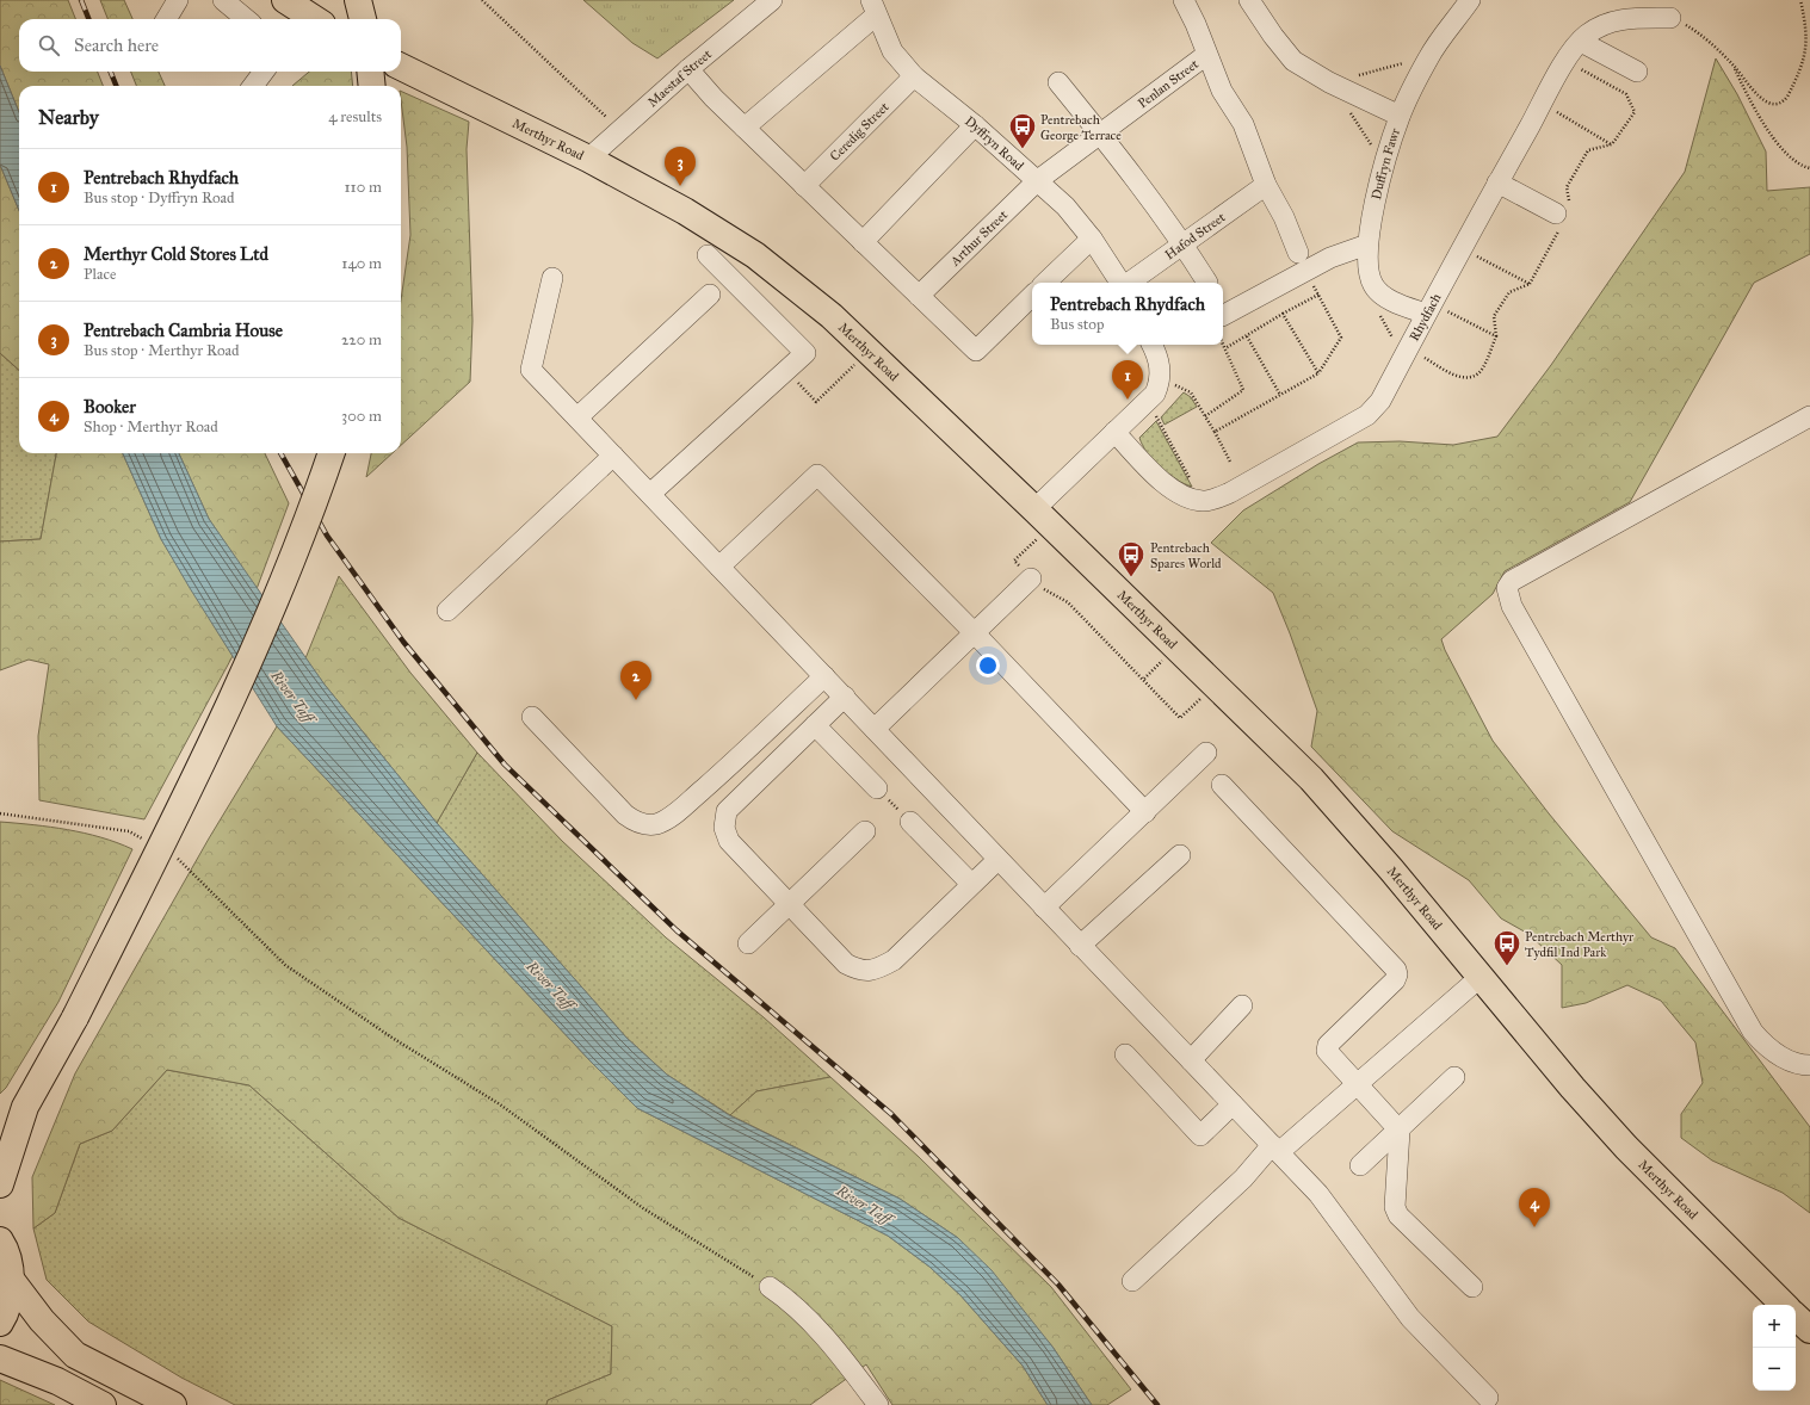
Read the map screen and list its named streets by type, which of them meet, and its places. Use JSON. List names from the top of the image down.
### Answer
{
  "streets": {
    "main road": ["Merthyr Road"],
    "street": [
      "Maestaf Street",
      "Penlan Street",
      "Ceredig Street",
      "Dyffryn Road",
      "Duffryn Fawr",
      "Hafod Street",
      "Arthur Street",
      "Rhydfach"
    ]
  },
  "crossings": [
    ["Maestaf Street", "Merthyr Road"],
    ["Penlan Street", "Dyffryn Road"],
    ["Penlan Street", "Arthur Street"],
    ["Ceredig Street", "Dyffryn Road"],
    ["Dyffryn Road", "Arthur Street"],
    ["Duffryn Fawr", "Rhydfach"]
  ],
  "water": ["River Taff"],
  "places": {
    "bus stop": ["Pentrebach George Terrace", "Pentrebach Spares World", "Pentrebach Merthyr Tydfil Ind Park"]
  },
  "page": {
    "search": "Search here",
    "heading": ["Nearby", "4 results"],
    "pins": [
      "3",
      "1",
      "2",
      "4"
    ],
    "list": [
      {
        "mark": "1",
        "name": "Pentrebach Rhydfach",
        "note": "Bus stop · Dyffryn Road",
        "value": "110 m"
      },
      {
        "mark": "2",
        "name": "Merthyr Cold Stores Ltd",
        "note": "Place",
        "value": "140 m"
      },
      {
        "mark": "3",
        "name": "Pentrebach Cambria House",
        "note": "Bus stop · Merthyr Road",
        "value": "220 m"
      },
      {
        "mark": "4",
        "name": "Booker",
        "note": "Shop · Merthyr Road",
        "value": "300 m"
      }
    ],
    "popup": ["Pentrebach Rhydfach", "Bus stop"],
    "map_buttons": ["+", "−"]
  }
}
